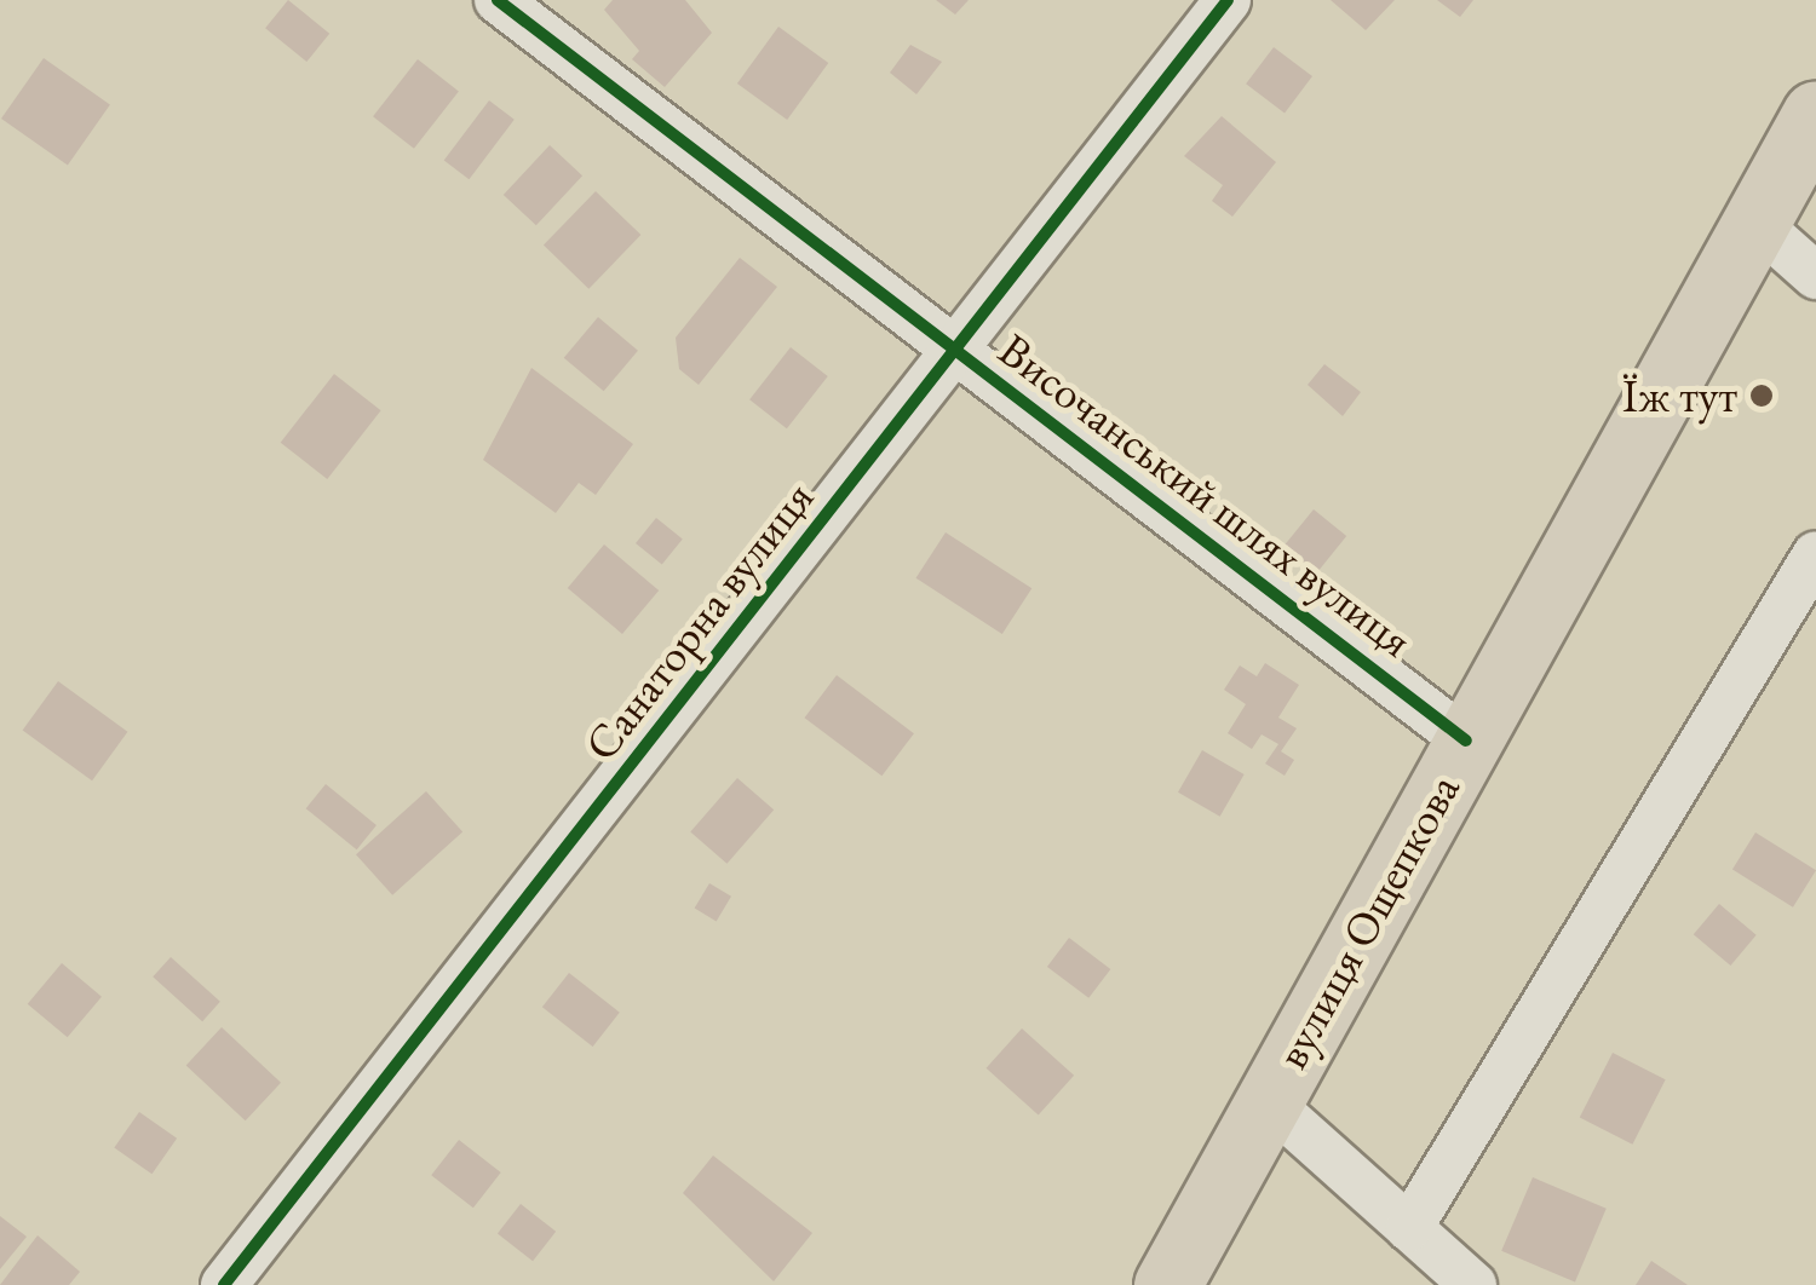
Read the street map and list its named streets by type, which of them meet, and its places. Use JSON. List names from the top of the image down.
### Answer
{
  "streets": {
    "highway": ["вулиця Ощепкова"],
    "street": ["Височанський шлях вулиця", "Санаторна вулиця"]
  },
  "crossings": [
    ["Височанський шлях вулиця", "Санаторна вулиця"],
    ["Височанський шлях вулиця", "вулиця Ощепкова"]
  ],
  "places": ["Їж тут"]
}
